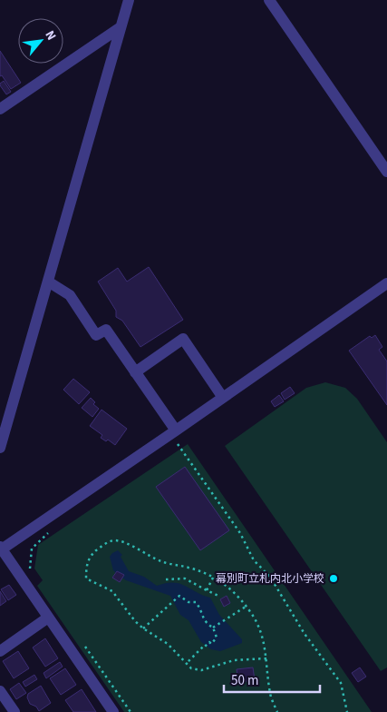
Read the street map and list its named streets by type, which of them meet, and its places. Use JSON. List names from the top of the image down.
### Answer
{
  "places": ["幕別町立札内北小学校"],
  "scale_bar": "50 m",
  "north": "top right"
}
